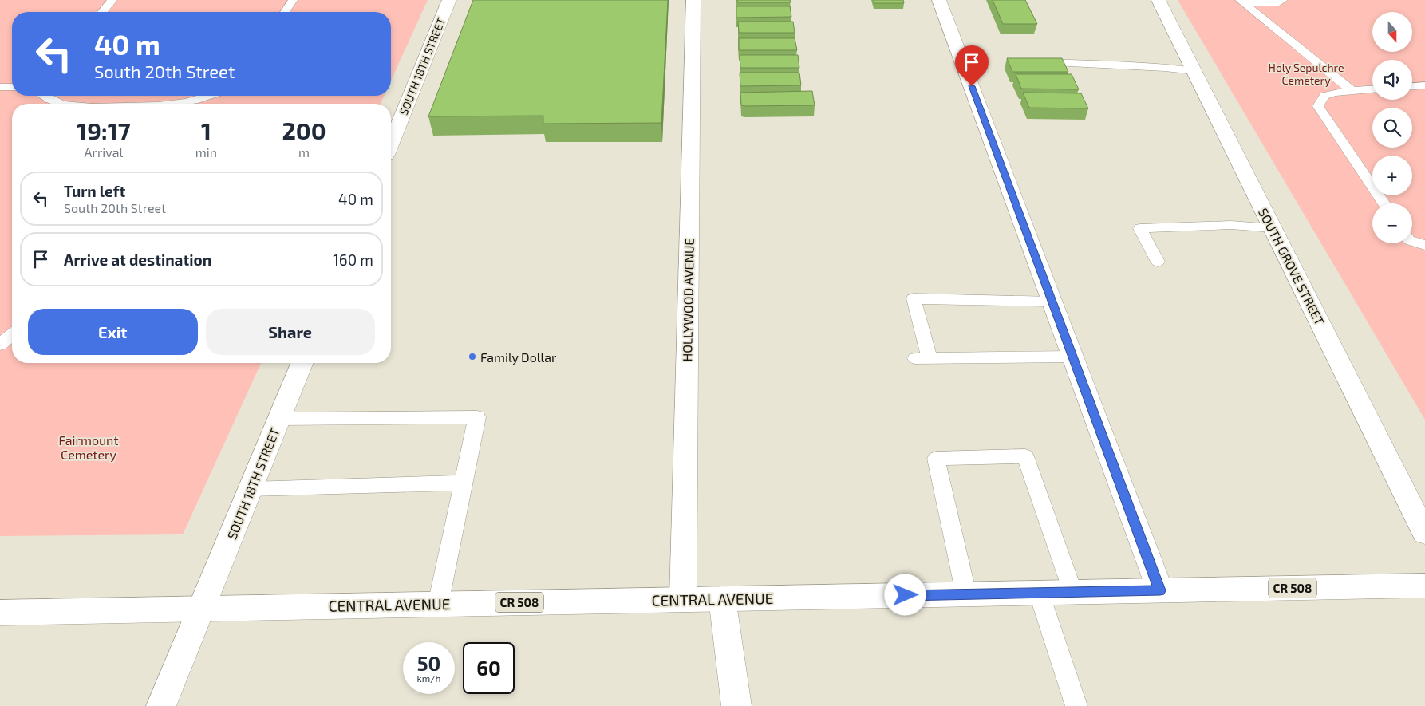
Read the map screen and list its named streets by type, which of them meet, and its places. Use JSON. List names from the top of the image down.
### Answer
{
  "streets": {
    "street": [
      "SOUTH 18TH STREET",
      "SOUTH GROVE STREET",
      "HOLLYWOOD AVENUE",
      "CR 508",
      "CENTRAL AVENUE"
    ]
  },
  "crossings": [
    ["SOUTH 18TH STREET", "CENTRAL AVENUE"],
    ["HOLLYWOOD AVENUE", "CENTRAL AVENUE"]
  ],
  "parks": ["Holy Sepulchre Cemetery", "Fairmount Cemetery"],
  "places": ["Family Dollar"],
  "north": "bottom",
  "page": {
    "map_buttons": ["+", "−"],
    "turn": ["40 m", "South 20th Street"],
    "eta": [
      "19:17",
      "Arrival",
      "1",
      "min",
      "200",
      "m"
    ],
    "list": [
      {
        "name": "Turn left",
        "note": "South 20th Street",
        "value": "40 m"
      },
      {
        "name": "Arrive at destination",
        "value": "160 m"
      }
    ],
    "buttons": ["Exit", "Share"],
    "speed": "50 km/h",
    "limit": "60"
  }
}
